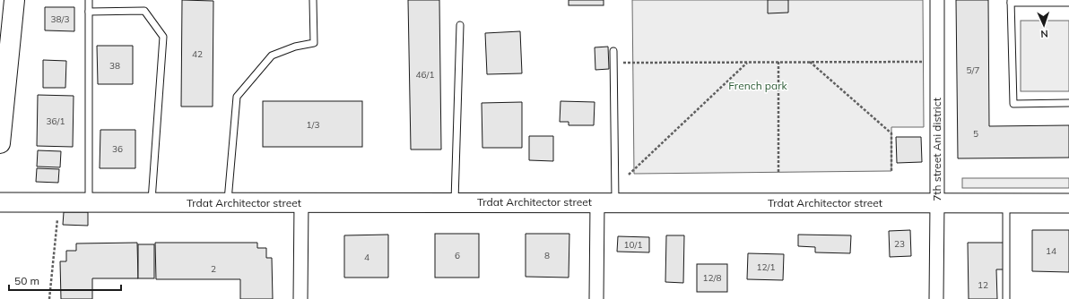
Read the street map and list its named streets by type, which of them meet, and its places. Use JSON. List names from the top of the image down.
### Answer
{
  "streets": {
    "street": ["7th street Ani district", "Trdat Architector street"]
  },
  "crossings": [
    ["7th street Ani district", "Trdat Architector street"]
  ],
  "parks": ["French park"],
  "house_numbers": [
    "38/3",
    "42",
    "38",
    "5/7",
    "46/1",
    "36/1",
    "1/3",
    "5",
    "36",
    "23",
    "10/1",
    "14",
    "6",
    "8",
    "4",
    "12/1",
    "2",
    "12/8",
    "12"
  ],
  "scale_bar": "50 m",
  "north": "bottom"
}
